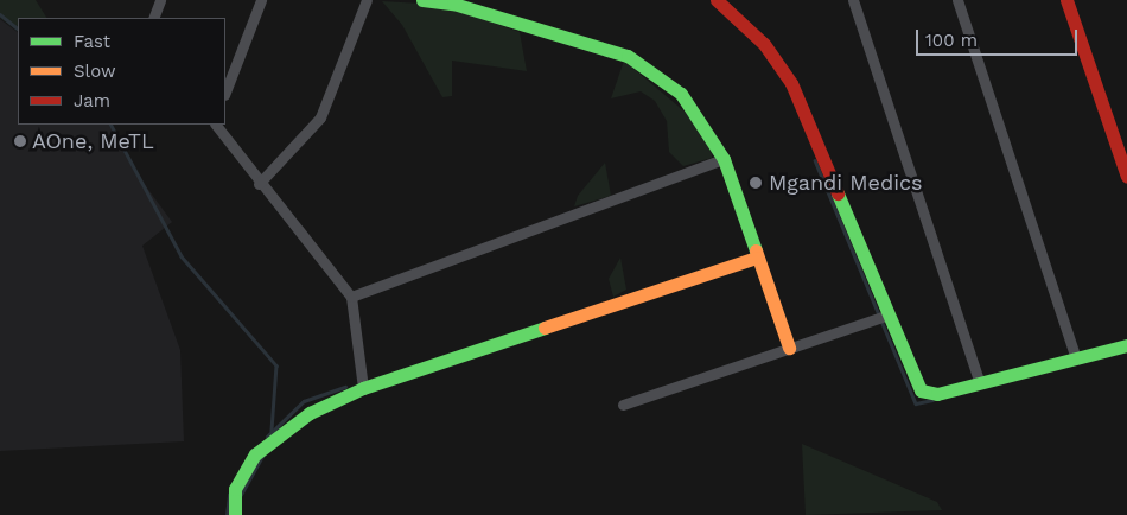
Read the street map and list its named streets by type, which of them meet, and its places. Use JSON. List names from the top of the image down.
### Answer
{
  "places": ["AOne, MeTL", "Mgandi Medics"],
  "legend": ["Fast", "Slow", "Jam"],
  "scale_bar": "100 m"
}
